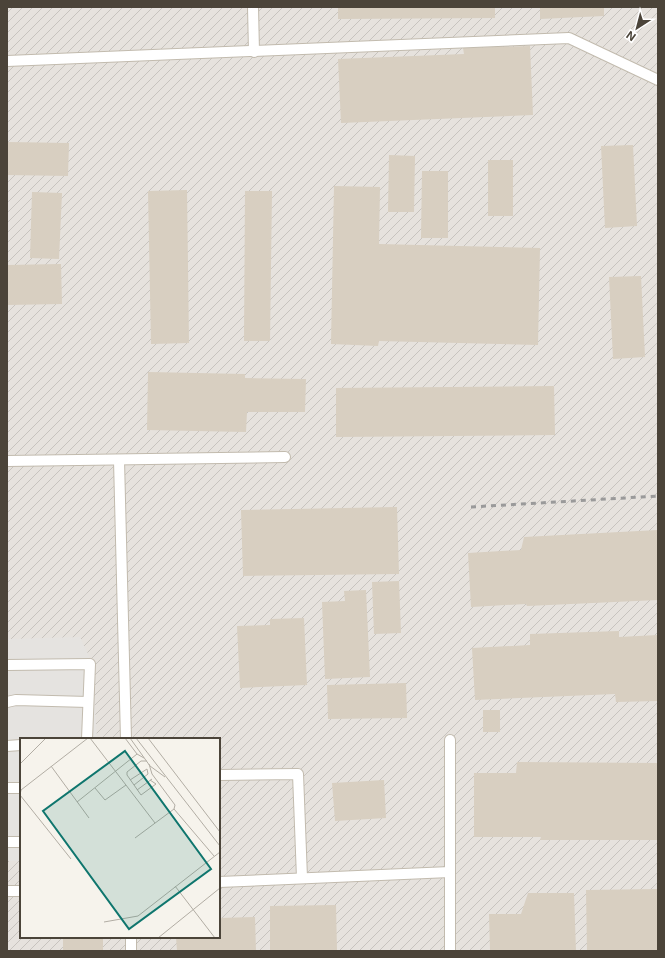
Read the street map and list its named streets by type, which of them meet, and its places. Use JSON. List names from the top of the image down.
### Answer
{
  "north": "bottom left"
}
